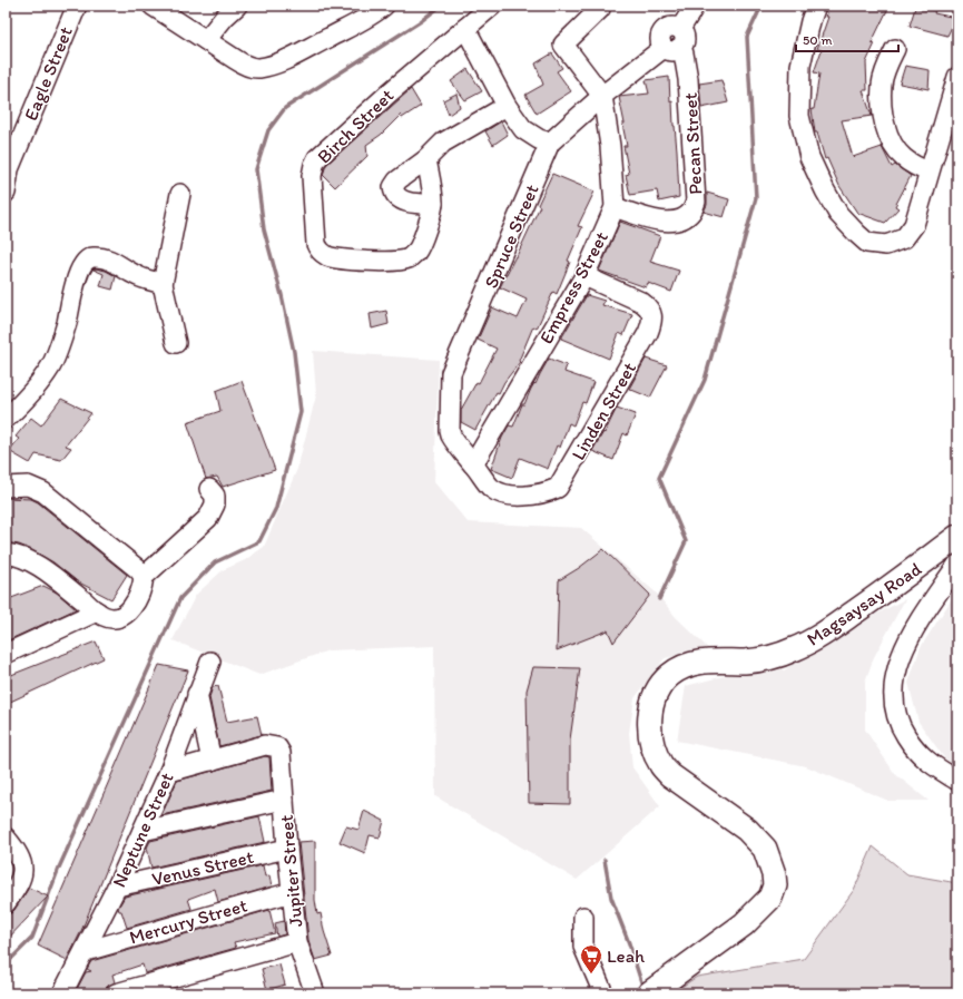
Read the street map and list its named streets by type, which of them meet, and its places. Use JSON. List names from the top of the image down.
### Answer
{
  "streets": {
    "main road": ["Magsaysay Road"],
    "street": [
      "Eagle Street",
      "Birch Street",
      "Pecan Street",
      "Spruce Street",
      "Empress Street",
      "Linden Street",
      "Neptune Street",
      "Venus Street",
      "Jupiter Street",
      "Mercury Street"
    ]
  },
  "crossings": [
    ["Pecan Street", "Spruce Street"],
    ["Pecan Street", "Empress Street"],
    ["Spruce Street", "Empress Street"],
    ["Spruce Street", "Linden Street"],
    ["Empress Street", "Linden Street"],
    ["Neptune Street", "Venus Street"],
    ["Neptune Street", "Mercury Street"],
    ["Venus Street", "Jupiter Street"],
    ["Jupiter Street", "Mercury Street"]
  ],
  "places": {
    "supermarket": ["Leah"]
  },
  "scale_bar": "50 m"
}
